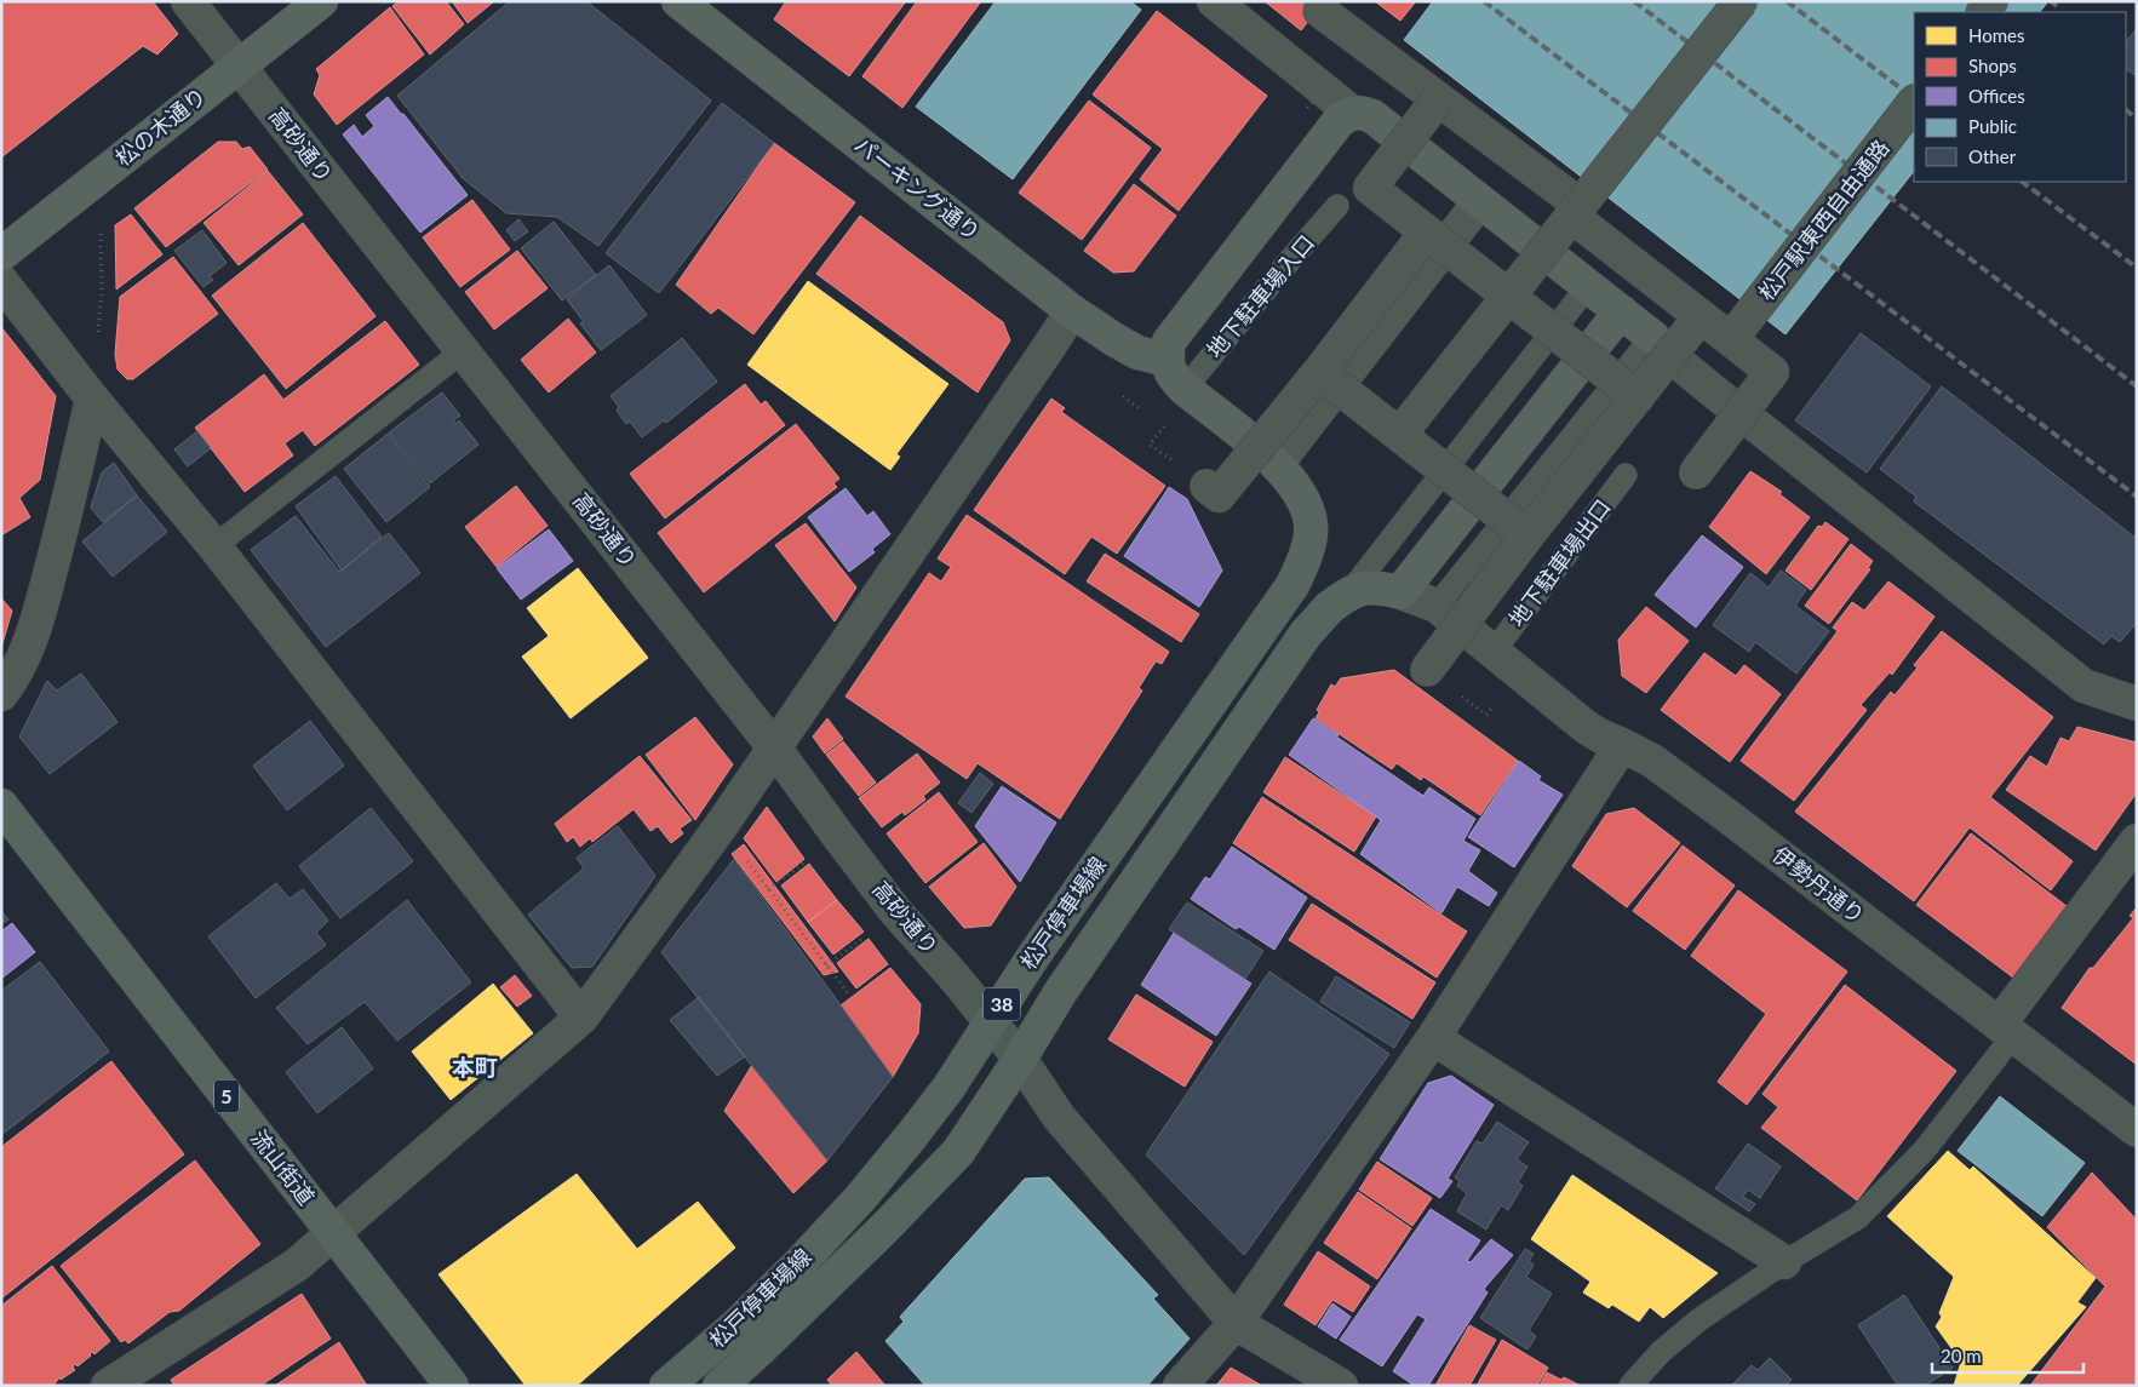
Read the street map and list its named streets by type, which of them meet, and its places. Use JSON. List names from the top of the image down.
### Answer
{
  "streets": {
    "main road": [
      "松戸停車場線",
      "38",
      "5",
      "流山街道"
    ],
    "street": [
      "松の木通り",
      "高砂通り",
      "パーキング通り",
      "松戸駅東西自由通路",
      "伊勢丹通り"
    ],
    "lane": ["地下駐車場入口", "地下駐車場出口"]
  },
  "crossings": [
    ["松の木通り", "高砂通り"],
    ["高砂通り", "松戸停車場線"],
    ["地下駐車場出口", "伊勢丹通り"]
  ],
  "districts": ["本町"],
  "legend": [
    "Homes",
    "Shops",
    "Offices",
    "Public",
    "Other"
  ],
  "scale_bar": "20 m"
}
